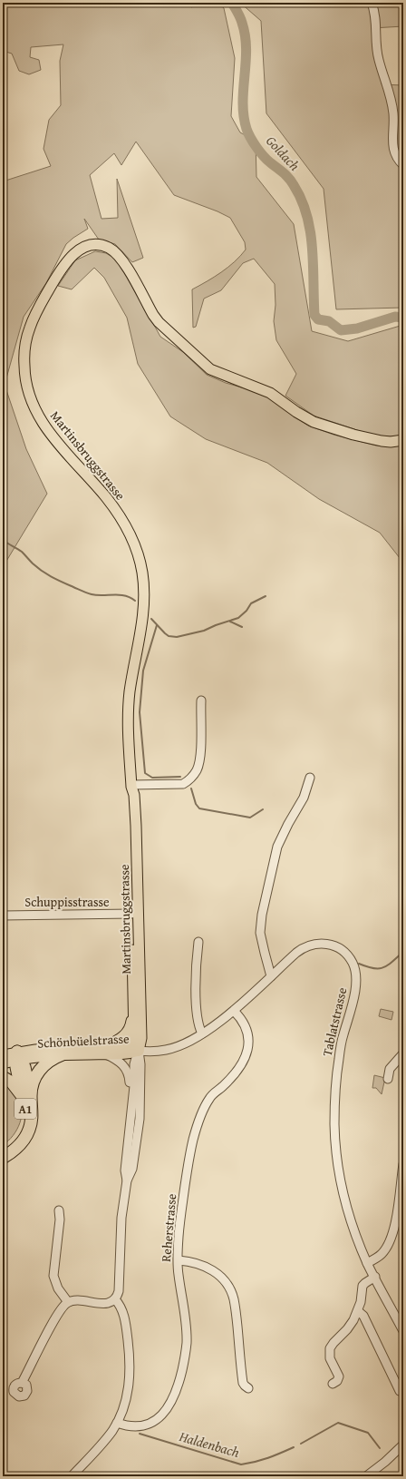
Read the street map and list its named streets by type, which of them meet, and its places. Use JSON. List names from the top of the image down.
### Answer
{
  "streets": {
    "highway": ["A1"],
    "main road": ["Martinsbruggstrasse", "Schönbüelstrasse"],
    "street": ["Schuppisstrasse", "Tablatstrasse", "Reherstrasse"]
  },
  "crossings": [
    ["Martinsbruggstrasse", "Schuppisstrasse"],
    ["Martinsbruggstrasse", "Tablatstrasse"],
    ["Martinsbruggstrasse", "Schönbüelstrasse"],
    ["Tablatstrasse", "Schönbüelstrasse"],
    ["Tablatstrasse", "Reherstrasse"],
    ["Schönbüelstrasse", "A1"]
  ],
  "water": ["Goldach", "Haldenbach"]
}
